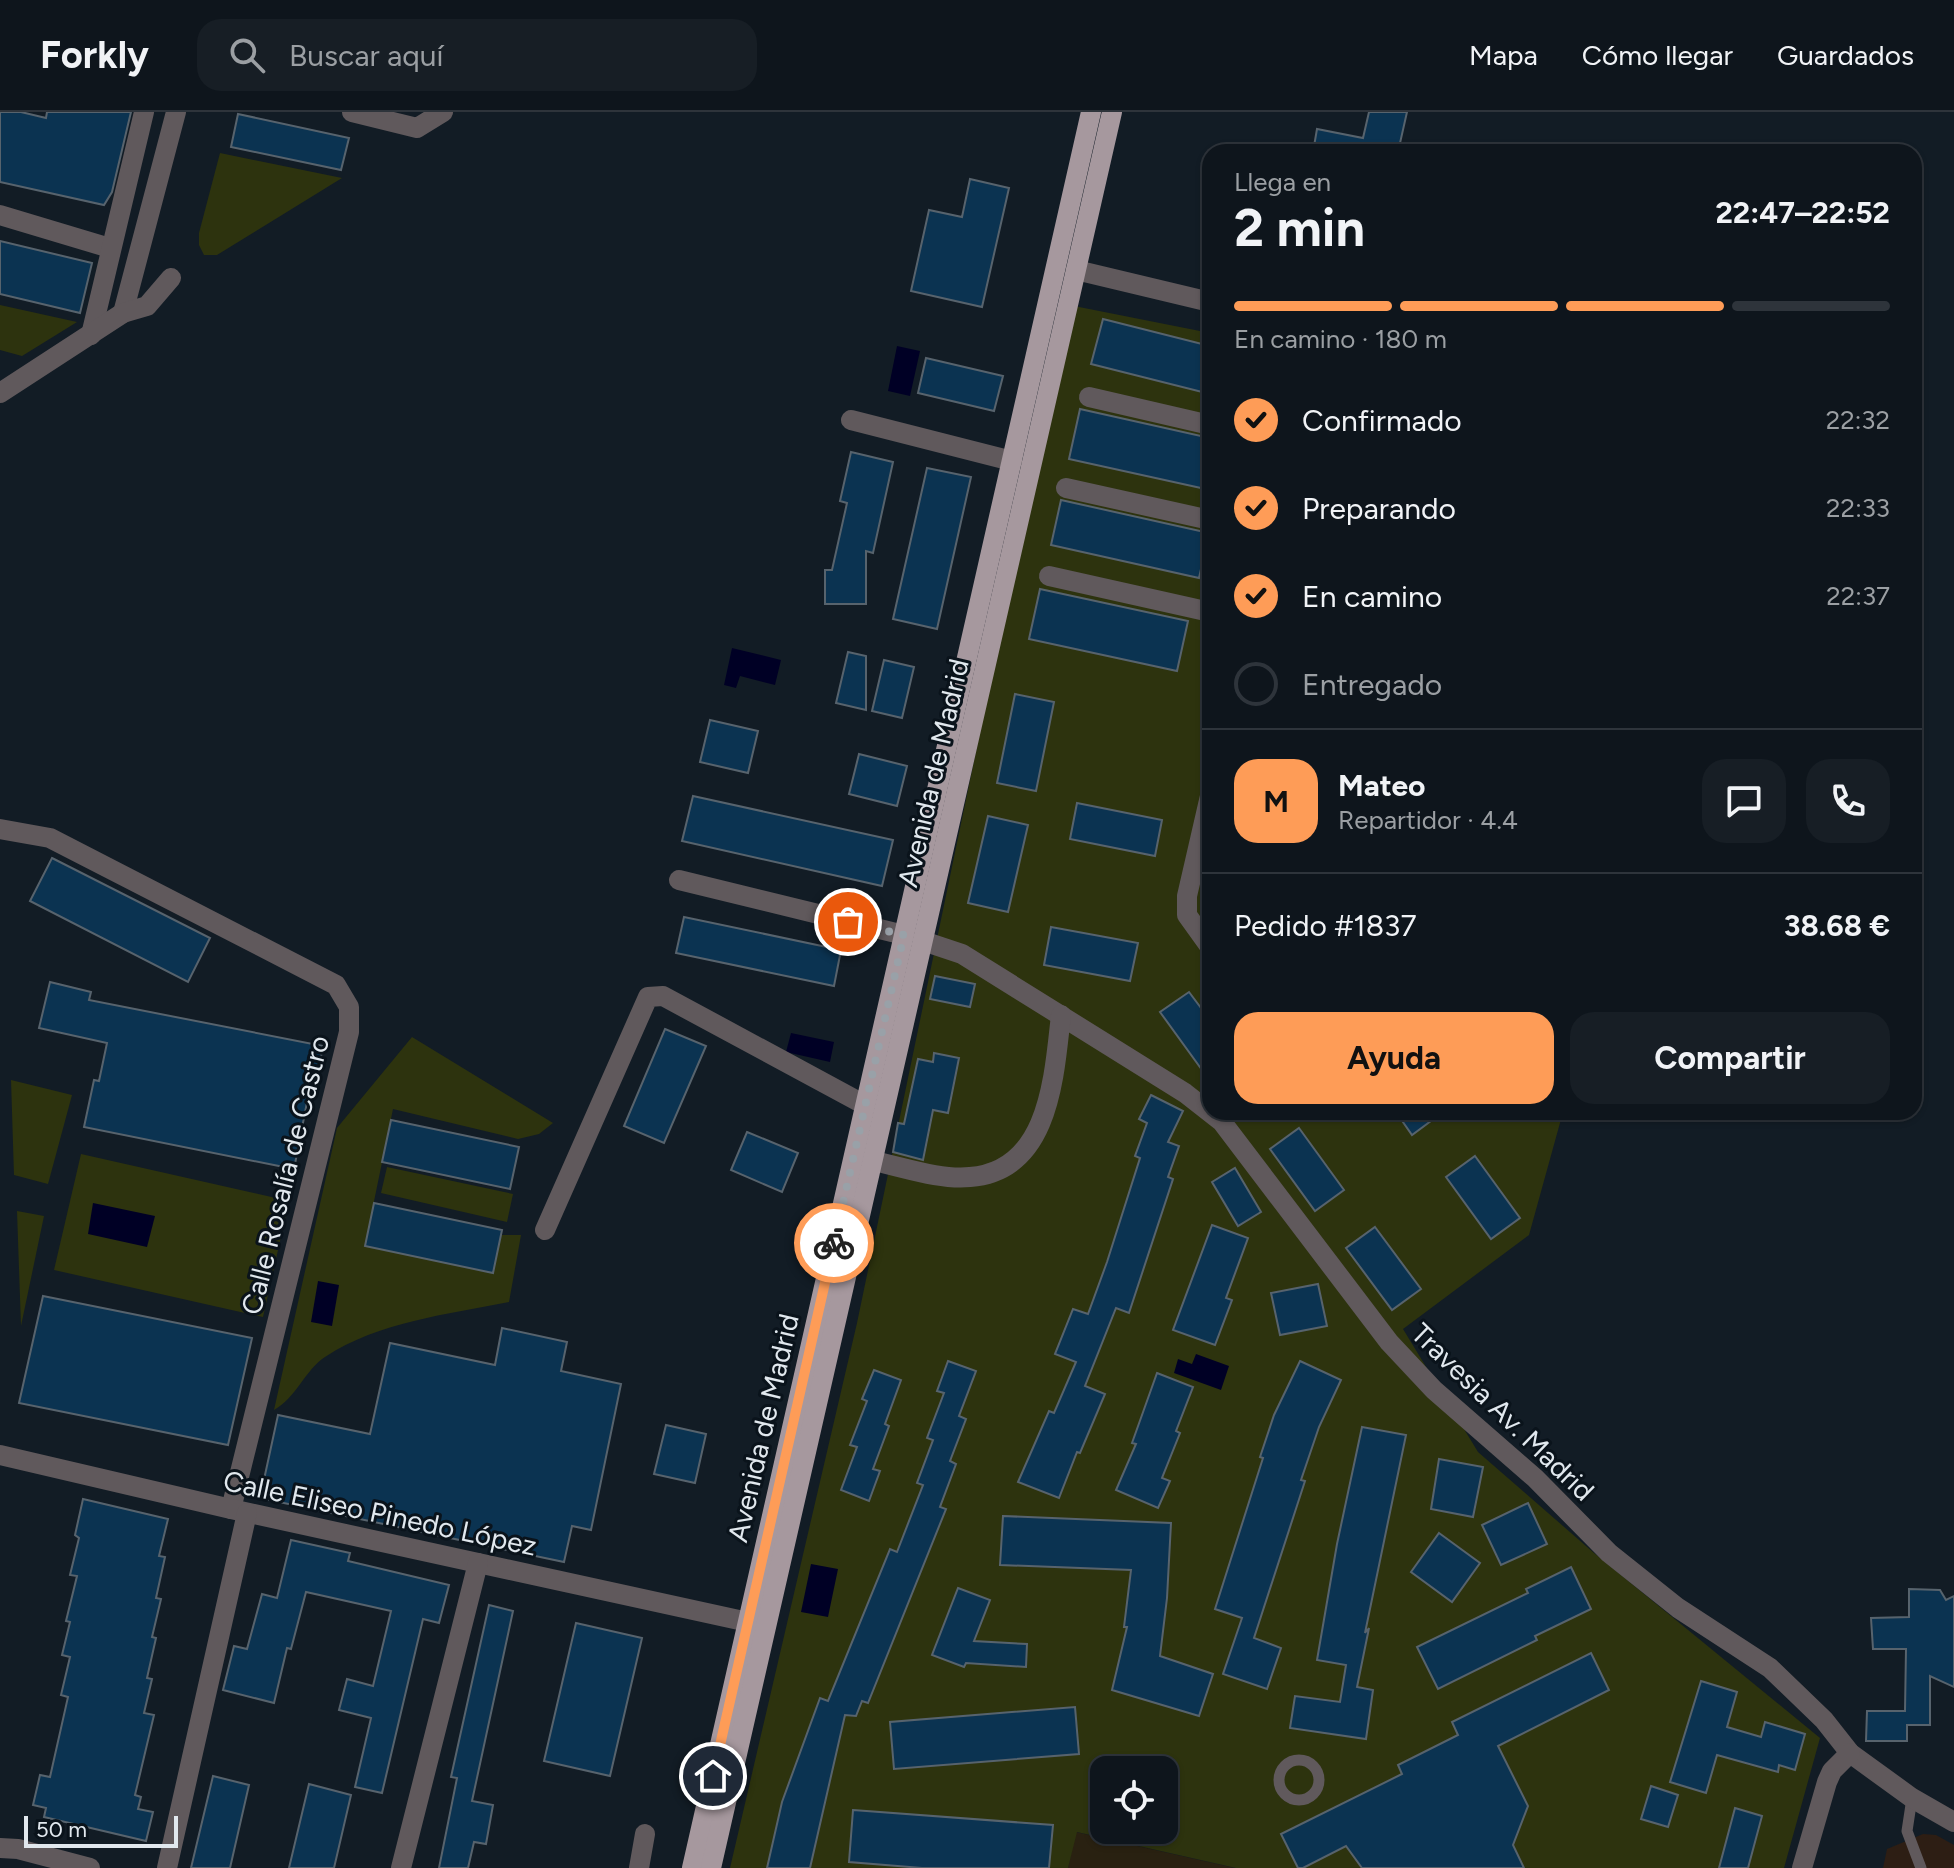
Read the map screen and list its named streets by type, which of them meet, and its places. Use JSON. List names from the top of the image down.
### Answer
{
  "streets": {
    "main road": ["Avenida de Madrid"],
    "street": ["Calle Rosalía de Castro", "Travesia Av. Madrid", "Calle Eliseo Pinedo López"]
  },
  "crossings": [
    ["Avenida de Madrid", "Travesia Av. Madrid"],
    ["Avenida de Madrid", "Calle Eliseo Pinedo López"],
    ["Calle Rosalía de Castro", "Calle Eliseo Pinedo López"]
  ],
  "scale_bar": "50 m",
  "page": {
    "header": "Forkly",
    "search": "Buscar aquí",
    "nav": ["Mapa", "Cómo llegar", "Guardados"],
    "heading": ["2 min", "Llega en", "22:47–22:52"],
    "panel": [
      "Mateo",
      "Repartidor · 4.4",
      "Pedido #1837",
      "38.68 €"
    ],
    "bar": "En camino · 180 m",
    "list": [
      ["Confirmado", "22:32"],
      ["Preparando", "22:33"],
      ["En camino", "22:37"],
      "Entregado"
    ],
    "round": "M",
    "buttons": ["Ayuda", "Compartir"],
    "scale": "50 m"
  }
}
